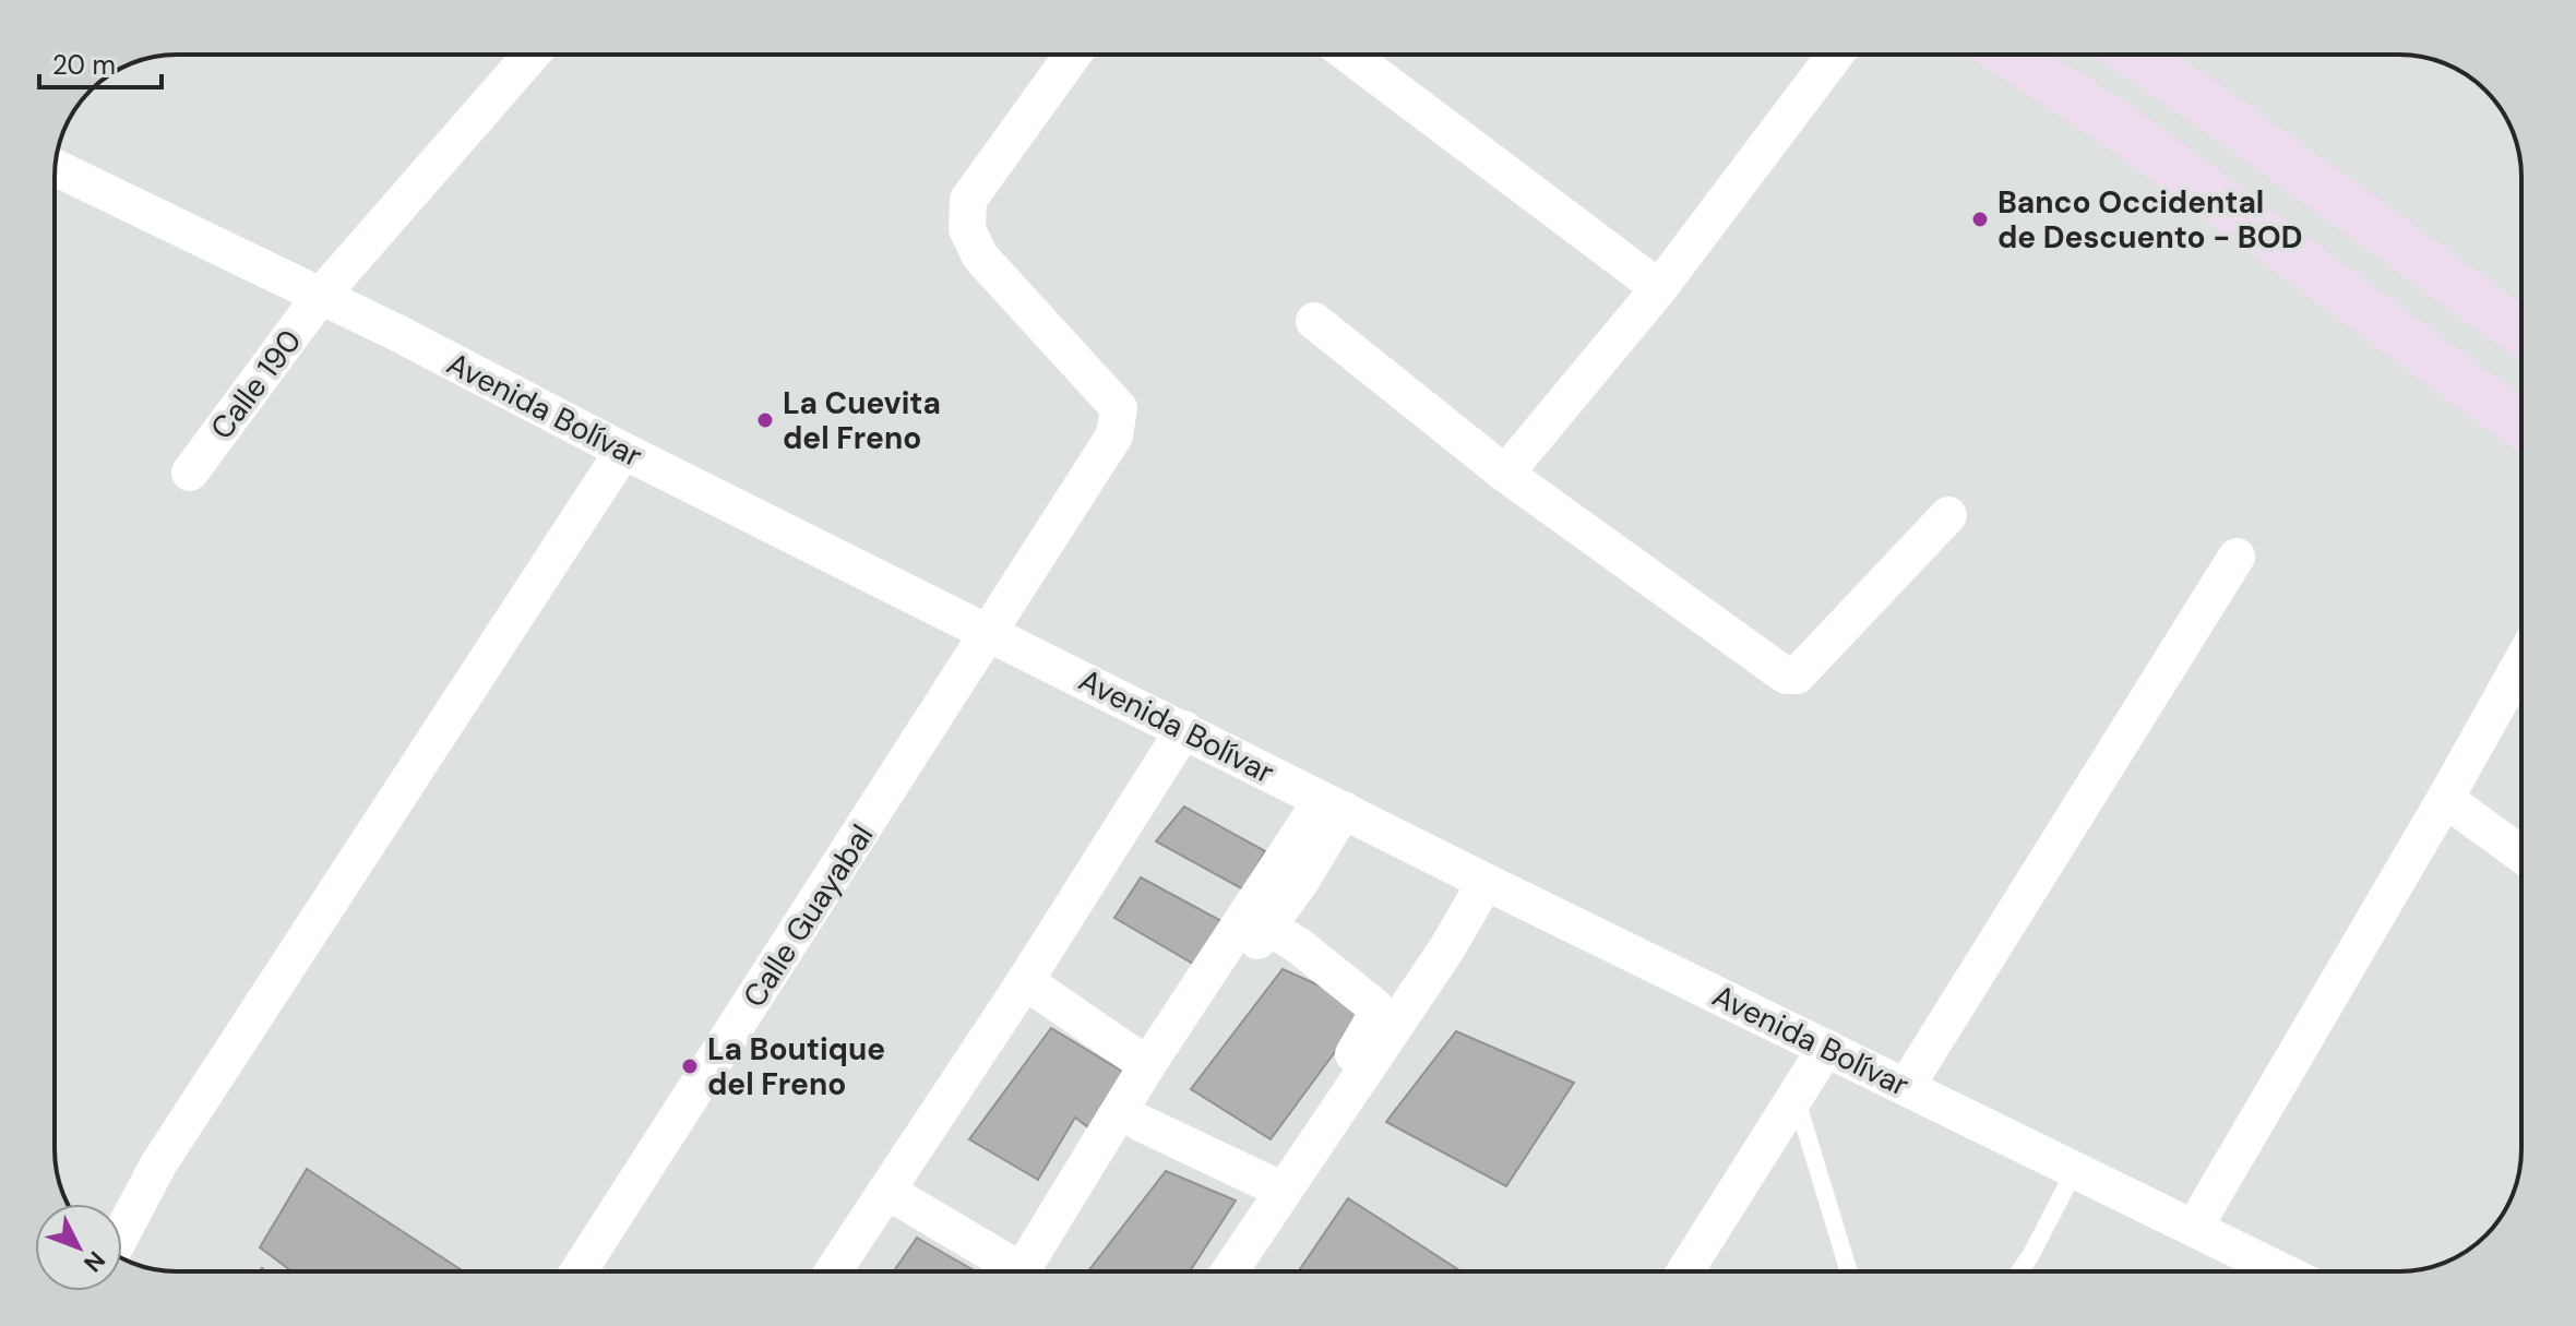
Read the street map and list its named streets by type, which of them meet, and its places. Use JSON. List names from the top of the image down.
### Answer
{
  "streets": {
    "street": ["Calle 190", "Avenida Bolívar", "Calle Guayabal"]
  },
  "crossings": [
    ["Calle 190", "Avenida Bolívar"],
    ["Avenida Bolívar", "Calle Guayabal"]
  ],
  "places": ["Banco Occidental de Descuento - BOD", "La Cuevita del Freno", "La Boutique del Freno"],
  "scale_bar": "20 m",
  "north": "bottom right"
}
